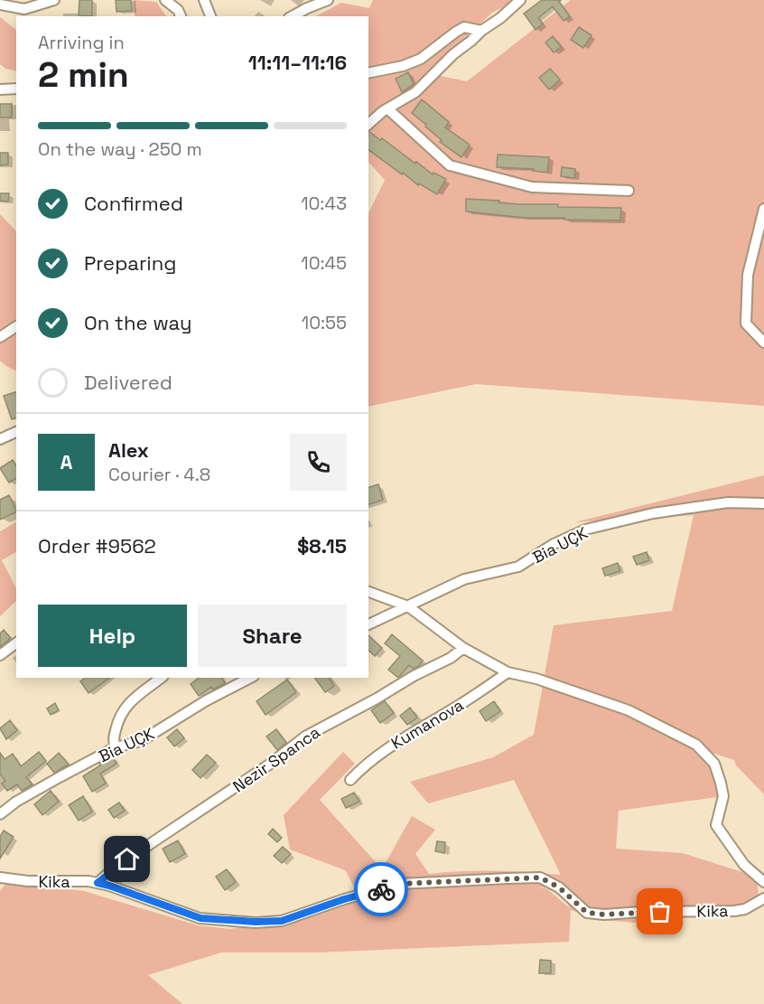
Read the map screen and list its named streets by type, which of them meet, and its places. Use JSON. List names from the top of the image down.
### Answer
{
  "streets": {
    "street": [
      "Bia UÇK",
      "Kumanova",
      "Nezir Spanca",
      "Kika"
    ]
  },
  "crossings": [
    ["Nezir Spanca", "Kika"]
  ],
  "page": {
    "heading": ["2 min", "Arriving in", "11:11–11:16"],
    "panel": [
      "Alex",
      "Courier · 4.8",
      "Order #9562",
      "$8.15"
    ],
    "bar": "On the way · 250 m",
    "list": [
      ["Confirmed", "10:43"],
      ["Preparing", "10:45"],
      ["On the way", "10:55"],
      "Delivered"
    ],
    "round": "A",
    "buttons": ["Help", "Share"]
  }
}
